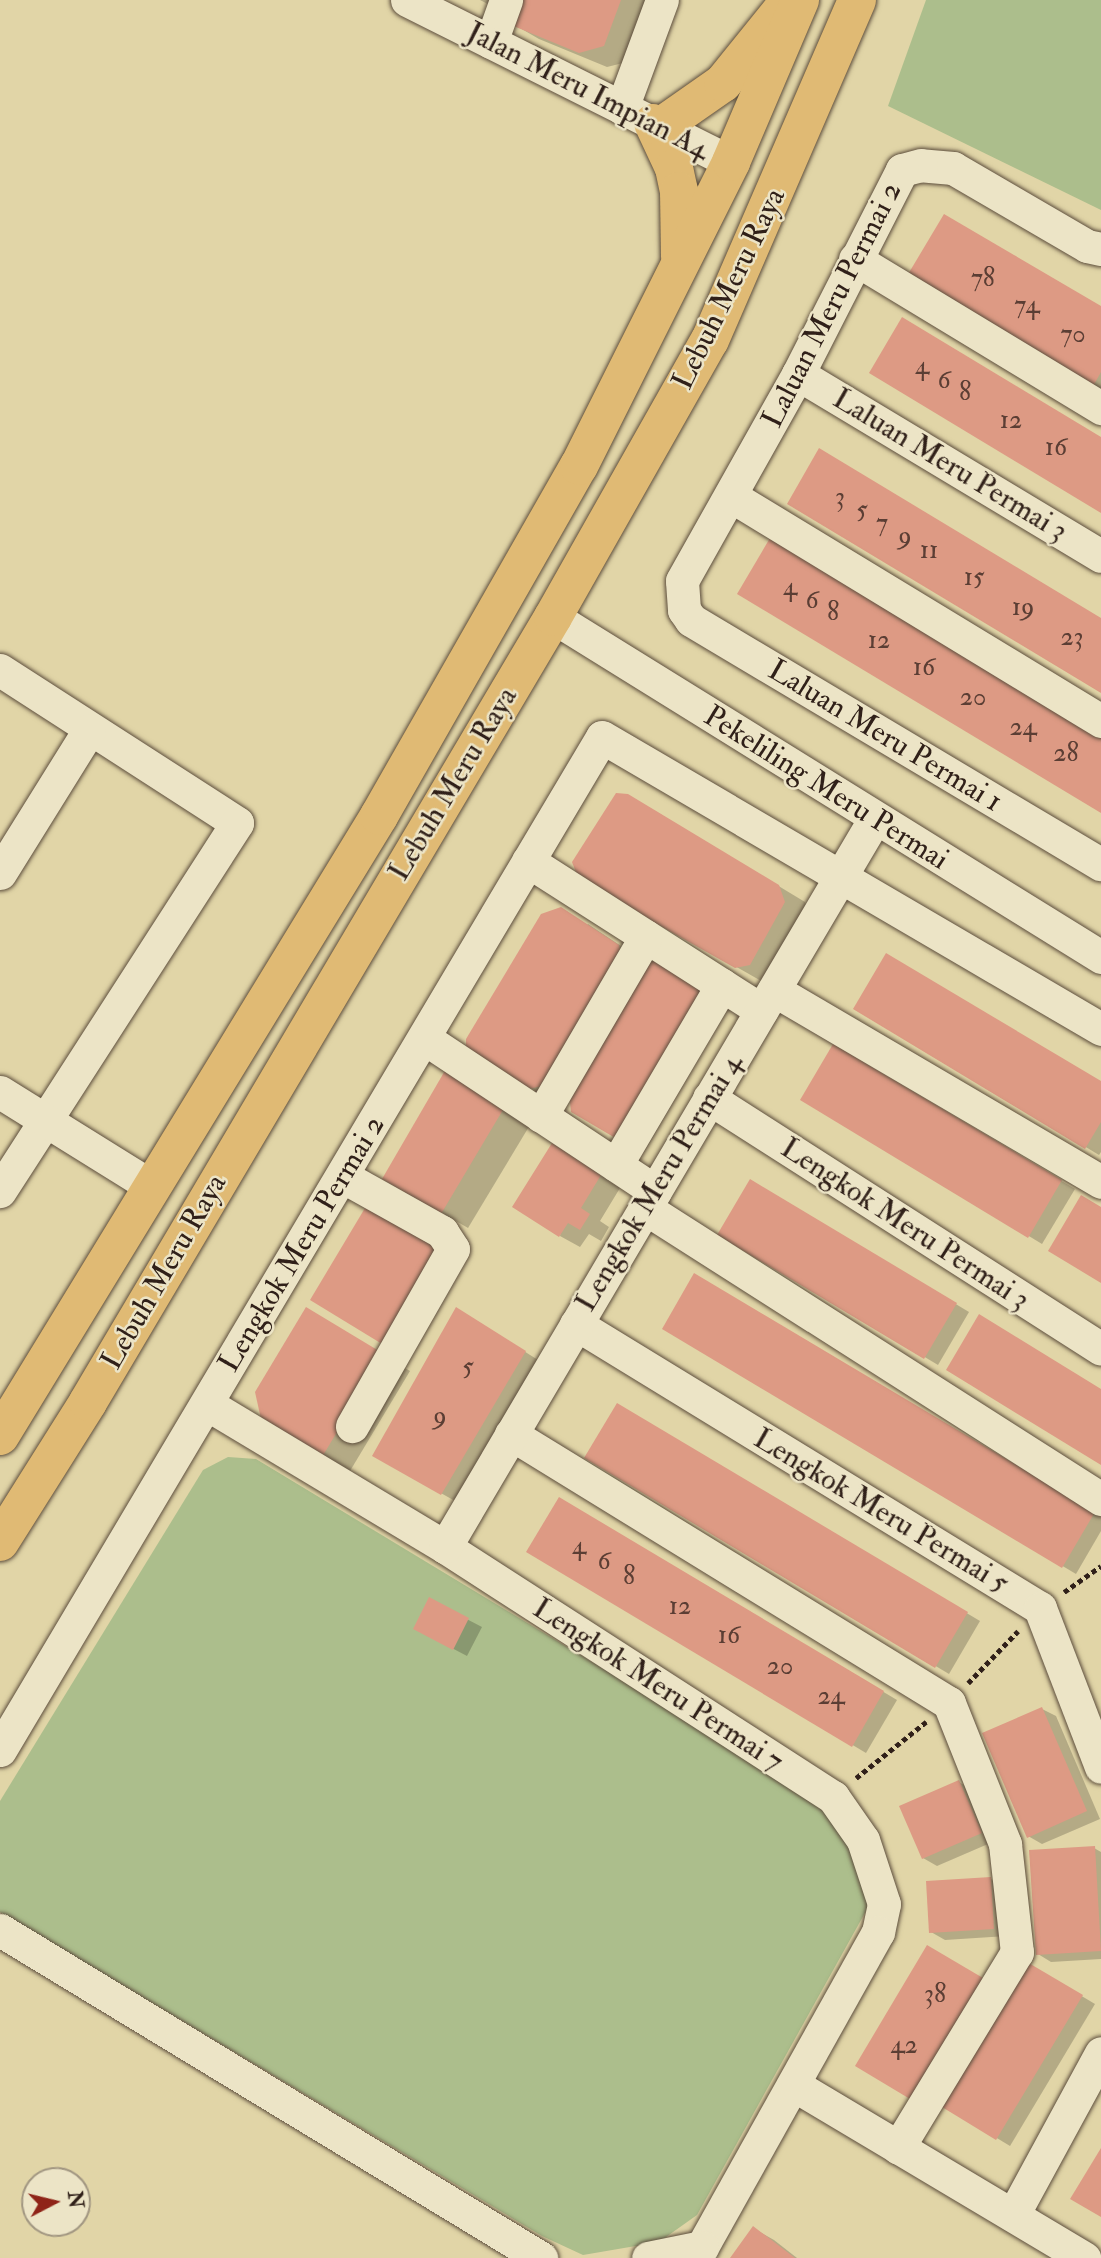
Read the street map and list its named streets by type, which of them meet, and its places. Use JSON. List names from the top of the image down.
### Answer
{
  "streets": {
    "main road": ["Lebuh Meru Raya"],
    "street": [
      "Jalan Meru Impian A4",
      "Laluan Meru Permai 2",
      "Laluan Meru Permai 3",
      "Laluan Meru Permai 1",
      "Pekeliling Meru Permai",
      "Lengkok Meru Permai 4",
      "Lengkok Meru Permai 3",
      "Lengkok Meru Permai 2",
      "Lengkok Meru Permai 5",
      "Lengkok Meru Permai 7"
    ]
  },
  "crossings": [
    ["Jalan Meru Impian A4", "Lebuh Meru Raya"],
    ["Lebuh Meru Raya", "Pekeliling Meru Permai"],
    ["Laluan Meru Permai 2", "Laluan Meru Permai 3"],
    ["Laluan Meru Permai 2", "Laluan Meru Permai 1"],
    ["Pekeliling Meru Permai", "Lengkok Meru Permai 4"],
    ["Lengkok Meru Permai 4", "Lengkok Meru Permai 3"],
    ["Lengkok Meru Permai 4", "Lengkok Meru Permai 2"],
    ["Lengkok Meru Permai 4", "Lengkok Meru Permai 5"],
    ["Lengkok Meru Permai 4", "Lengkok Meru Permai 7"],
    ["Lengkok Meru Permai 2", "Lengkok Meru Permai 7"]
  ],
  "house_numbers": [
    "78",
    "74",
    "70",
    "4",
    "6",
    "8",
    "12",
    "16",
    "3",
    "5",
    "7",
    "9",
    "11",
    "15",
    "4",
    "6",
    "19",
    "8",
    "23",
    "12",
    "16",
    "20",
    "24",
    "28",
    "5",
    "9",
    "4",
    "6",
    "8",
    "12",
    "16",
    "20",
    "24",
    "38",
    "42"
  ],
  "north": "right"
}
